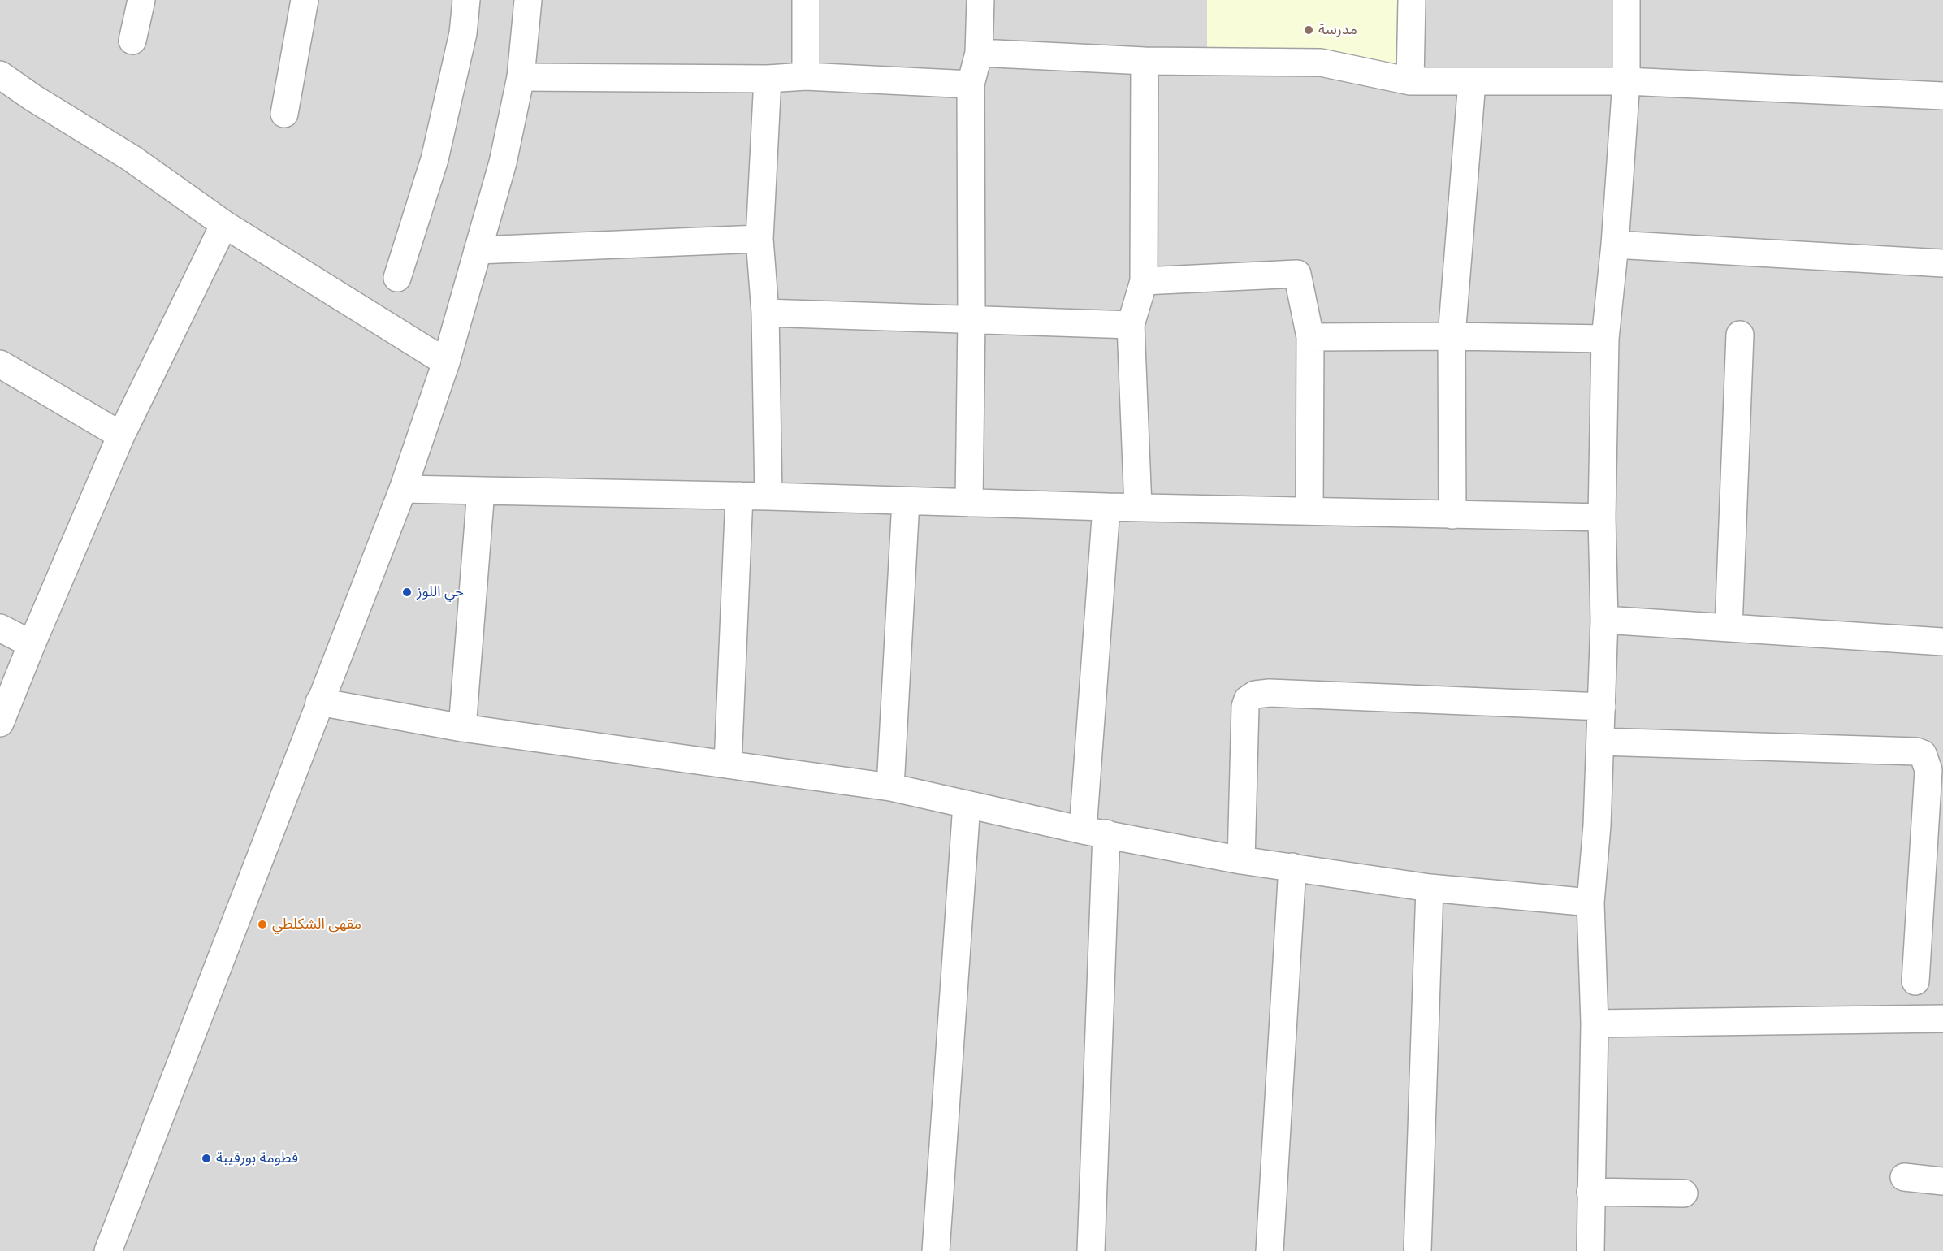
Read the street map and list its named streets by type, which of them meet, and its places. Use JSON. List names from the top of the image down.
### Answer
{
  "places": [
    "مدرسة",
    "حي اللوز",
    "مقهى الشكلطي",
    "فطومة بورقيبة"
  ]
}
